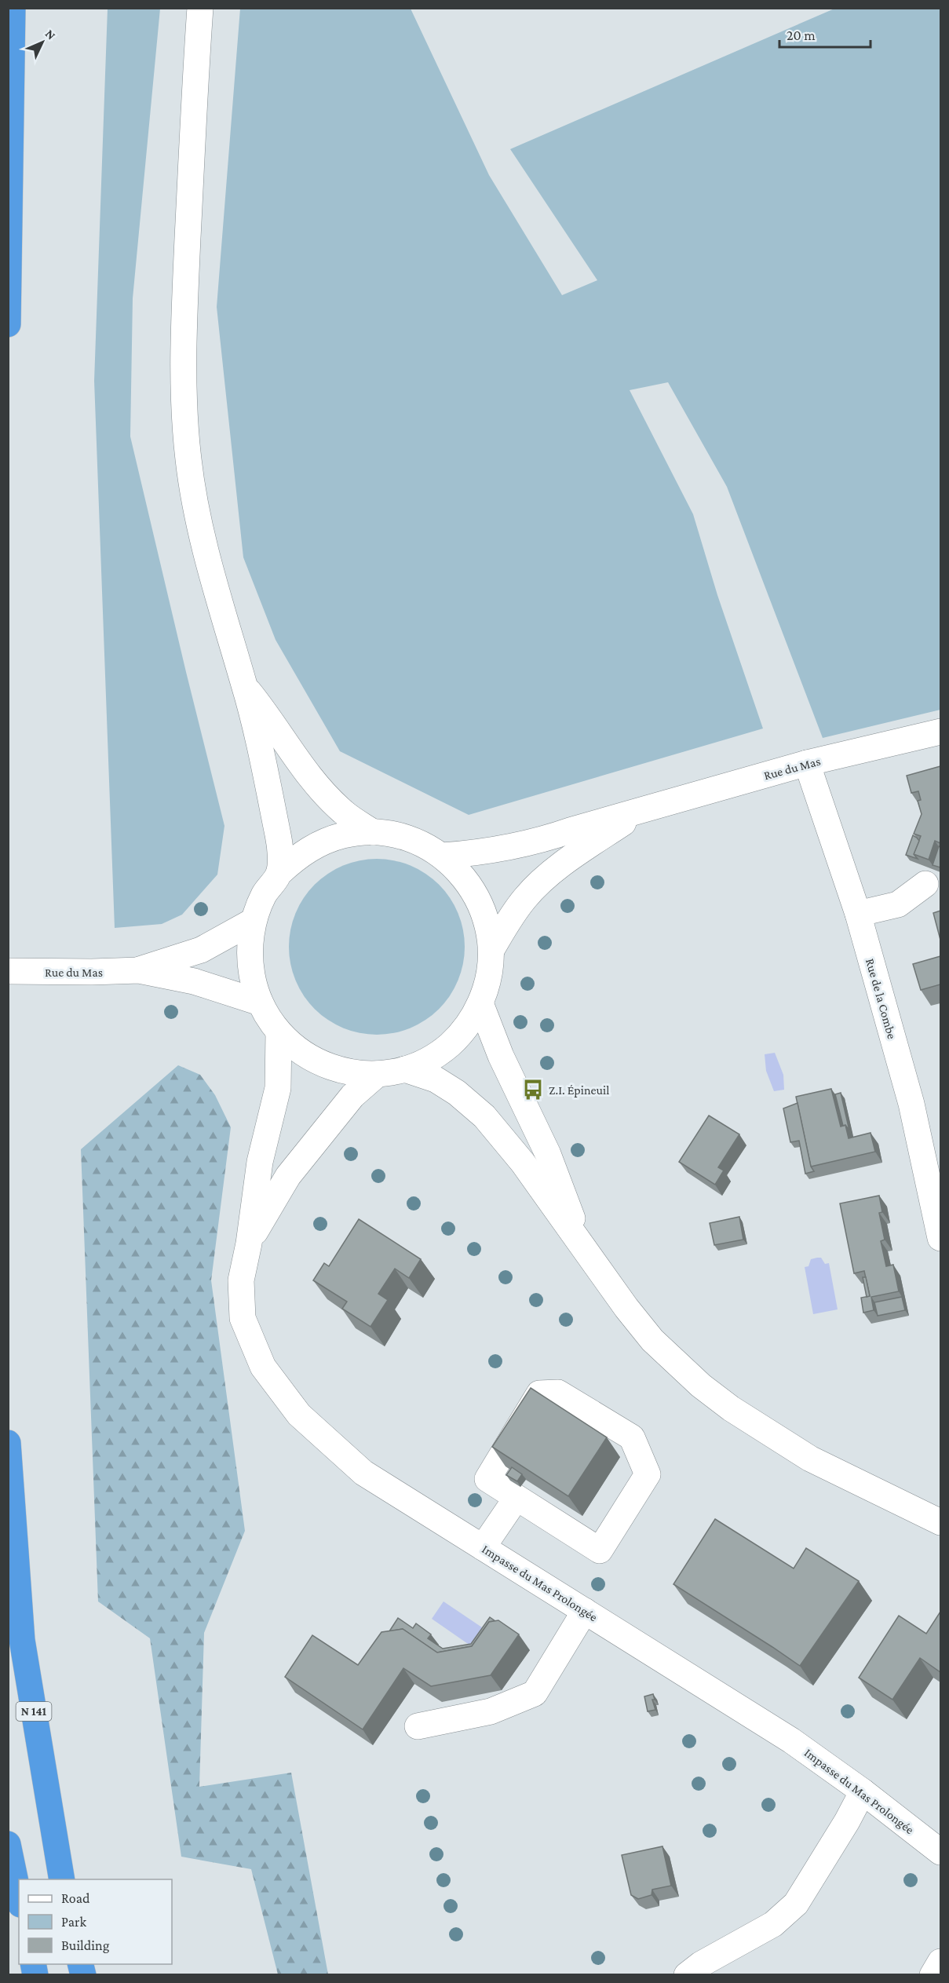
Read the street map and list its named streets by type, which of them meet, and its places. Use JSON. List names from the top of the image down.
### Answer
{
  "streets": {
    "highway": ["N 141"],
    "street": ["Rue du Mas", "Rue de la Combe", "Impasse du Mas Prolongée"]
  },
  "crossings": [
    ["Rue du Mas", "Rue de la Combe"]
  ],
  "places": {
    "bus stop": ["Z.I. Épineuil"]
  },
  "legend": ["Road", "Park", "Building"],
  "scale_bar": "20 m",
  "north": "top right"
}
